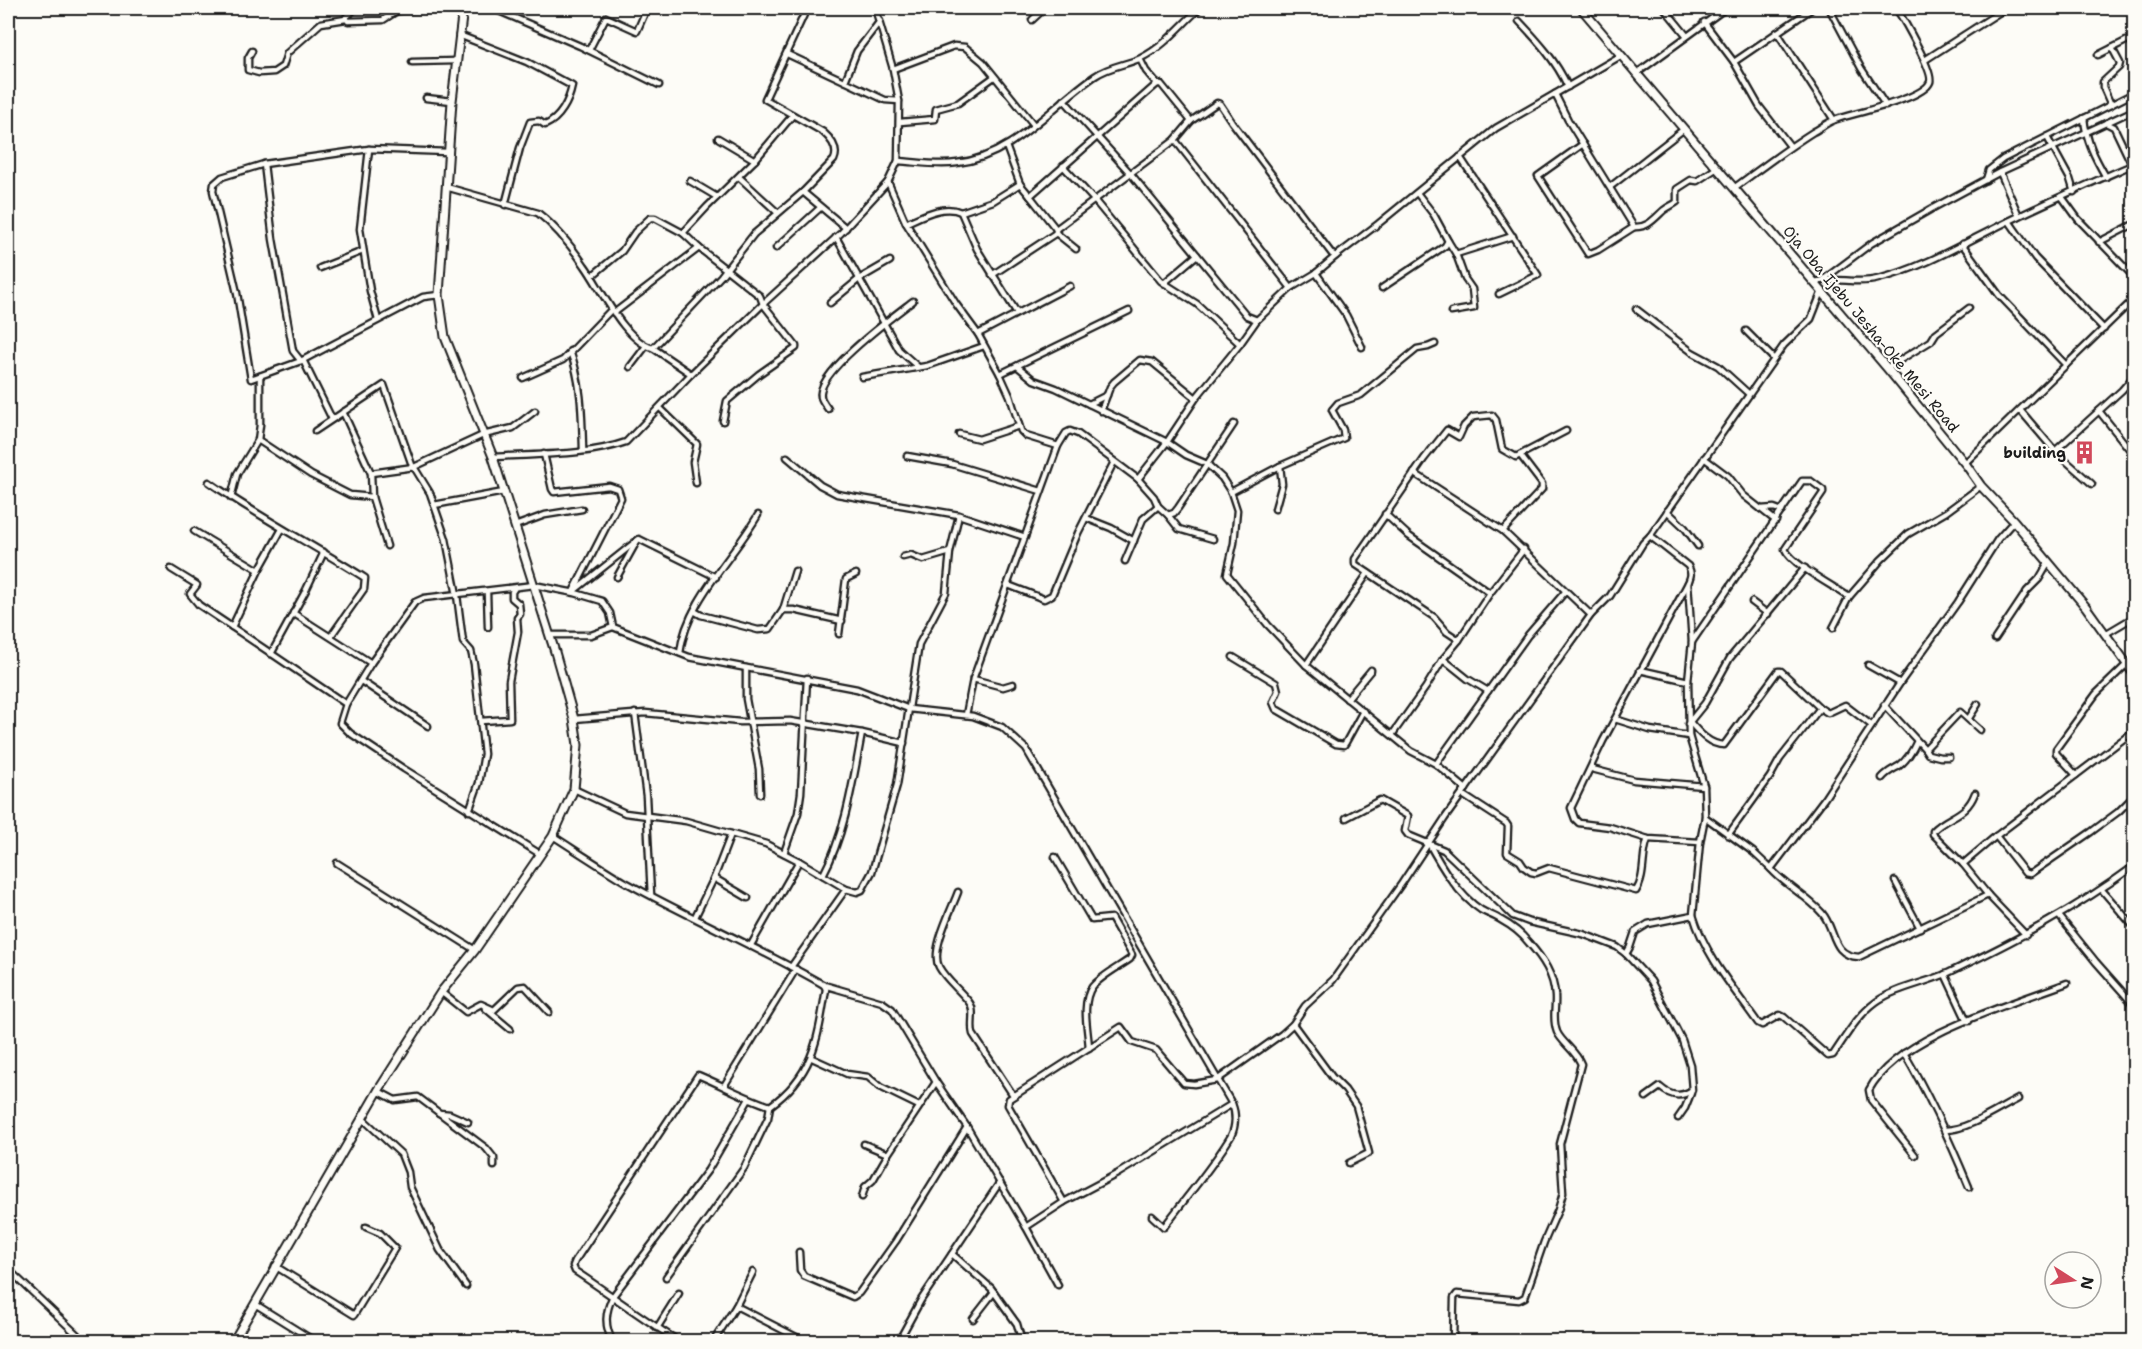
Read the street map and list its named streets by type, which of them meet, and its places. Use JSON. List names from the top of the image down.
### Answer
{
  "streets": {
    "main road": ["Oja Oba Ijebu Jesha-Oke Mesi Road"]
  },
  "places": {
    "building": ["building"]
  },
  "north": "right"
}
